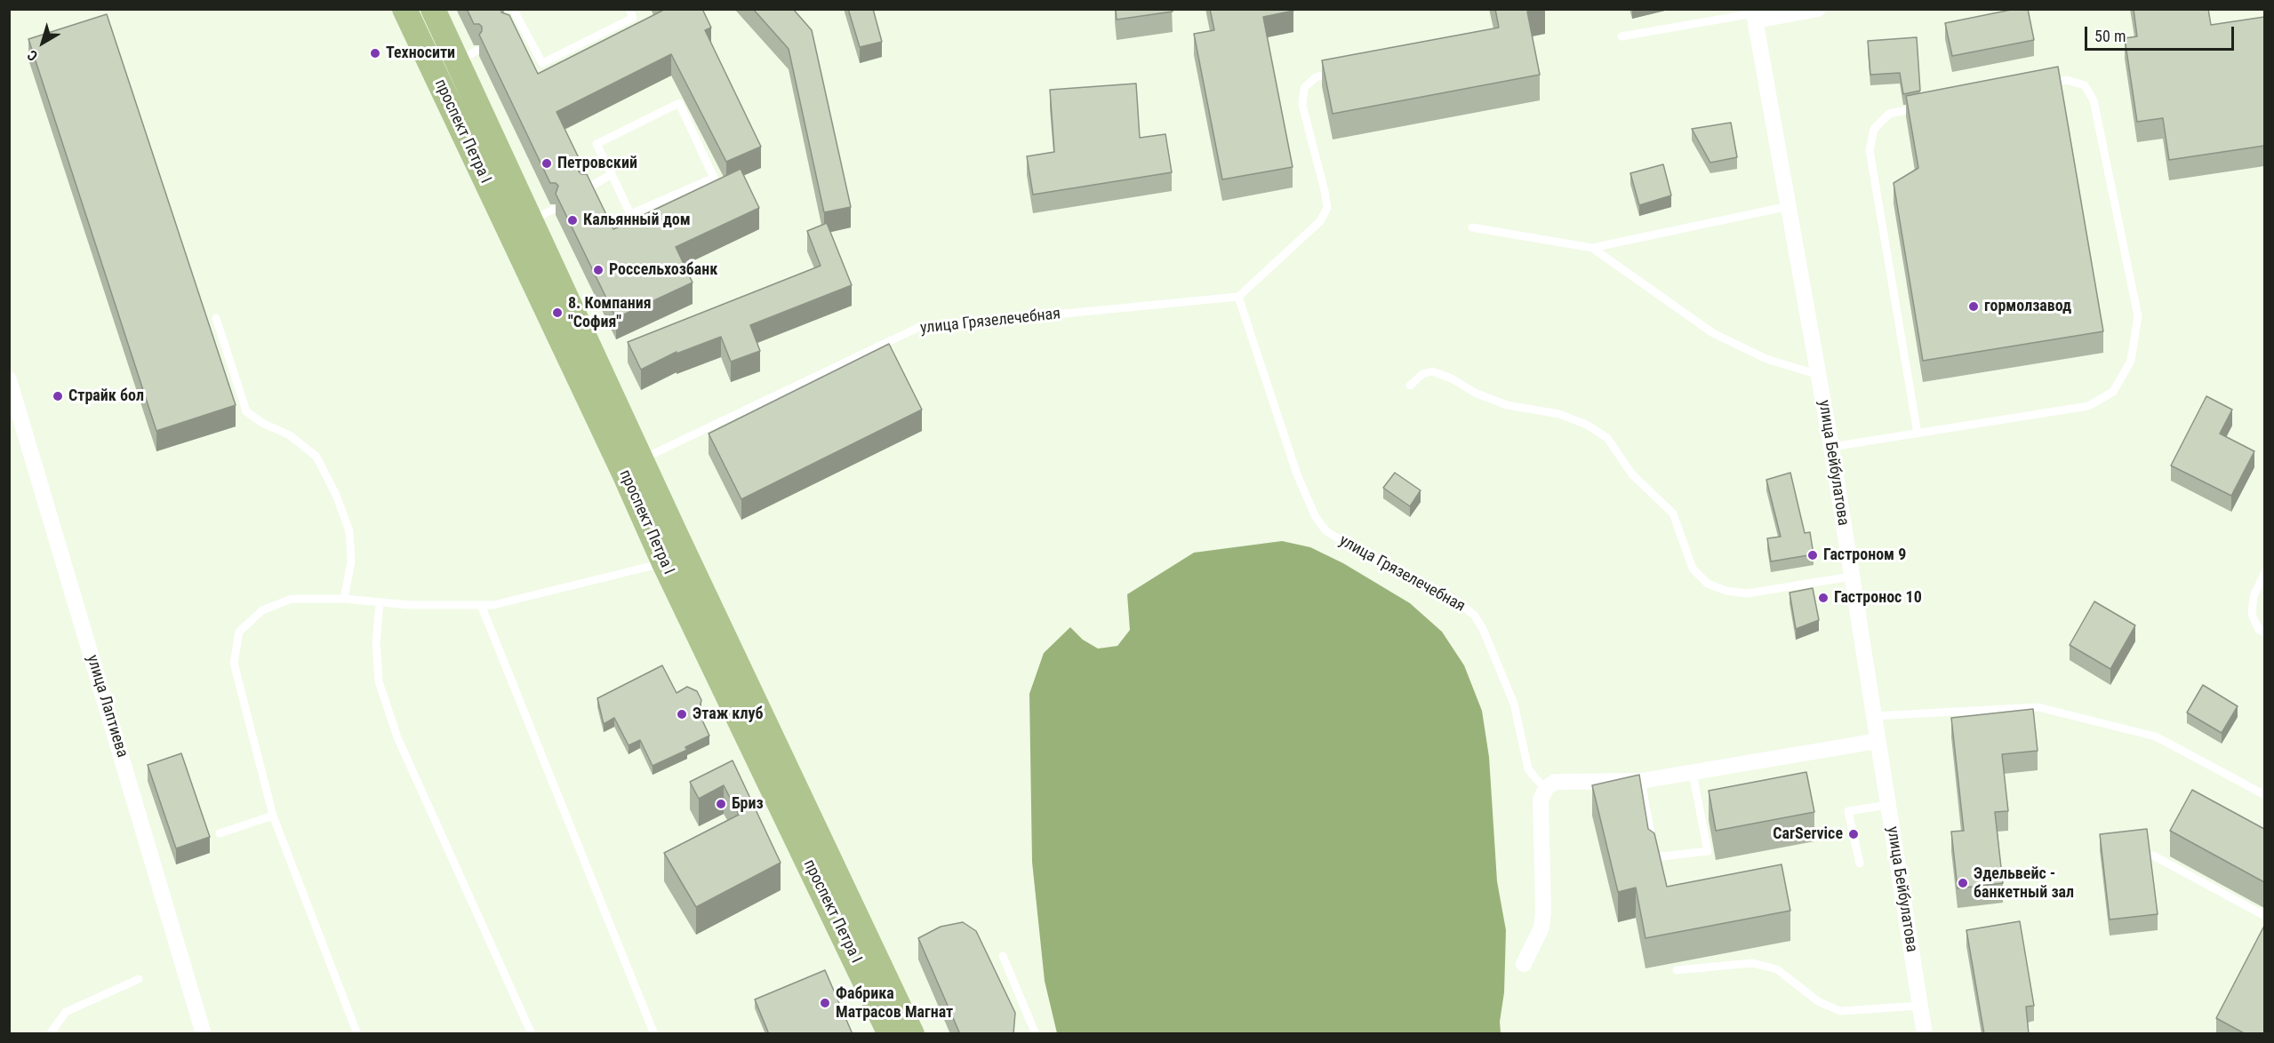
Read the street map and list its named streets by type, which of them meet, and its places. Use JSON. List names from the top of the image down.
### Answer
{
  "streets": {
    "main road": ["проспект Петра I"],
    "street": ["улица Бейбулатова", "улица Лаптиева"],
    "lane": ["улица Грязелечебная"]
  },
  "crossings": [
    ["проспект Петра I", "улица Грязелечебная"]
  ],
  "places": [
    "Техносити",
    "Петровский",
    "Кальянный дом",
    "Россельхозбанк",
    "гормолзавод",
    "8. Компания \"София\"",
    "Страйк бол",
    "Гастроном 9",
    "Гастронос 10",
    "Этаж клуб",
    "Бриз",
    "CarService",
    "Эдельвейс - банкетный зал",
    "Фабрика Матрасов Магнат"
  ],
  "scale_bar": "50 m",
  "north": "bottom left"
}
